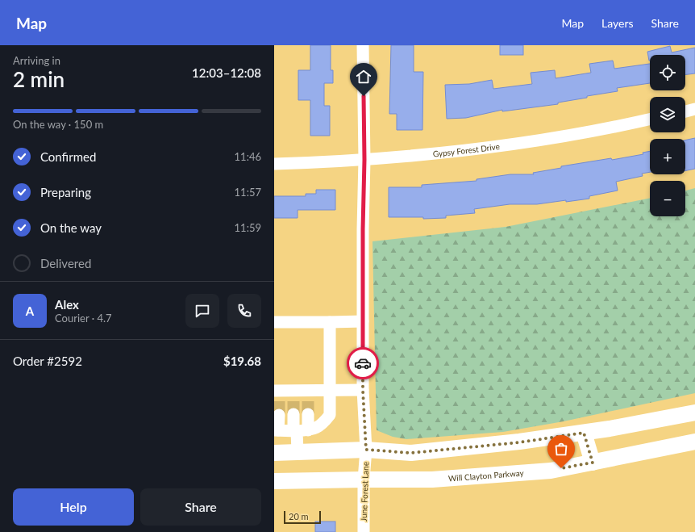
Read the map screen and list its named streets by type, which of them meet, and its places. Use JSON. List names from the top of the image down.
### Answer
{
  "streets": {
    "main road": ["Will Clayton Parkway"],
    "street": ["Gypsy Forest Drive", "June Forest Lane"]
  },
  "crossings": [
    ["Gypsy Forest Drive", "June Forest Lane"],
    ["Will Clayton Parkway", "June Forest Lane"]
  ],
  "scale_bar": "20 m",
  "page": {
    "header": "Map",
    "nav": ["Map", "Layers", "Share"],
    "heading": ["2 min", "Arriving in", "12:03–12:08"],
    "panel": [
      "Alex",
      "Courier · 4.7",
      "Order #2592",
      "$19.68"
    ],
    "map_buttons": ["+", "−"],
    "bar": "On the way · 150 m",
    "list": [
      ["Confirmed", "11:46"],
      ["Preparing", "11:57"],
      ["On the way", "11:59"],
      "Delivered"
    ],
    "round": "A",
    "buttons": ["Help", "Share"],
    "scale": "20 m"
  }
}
